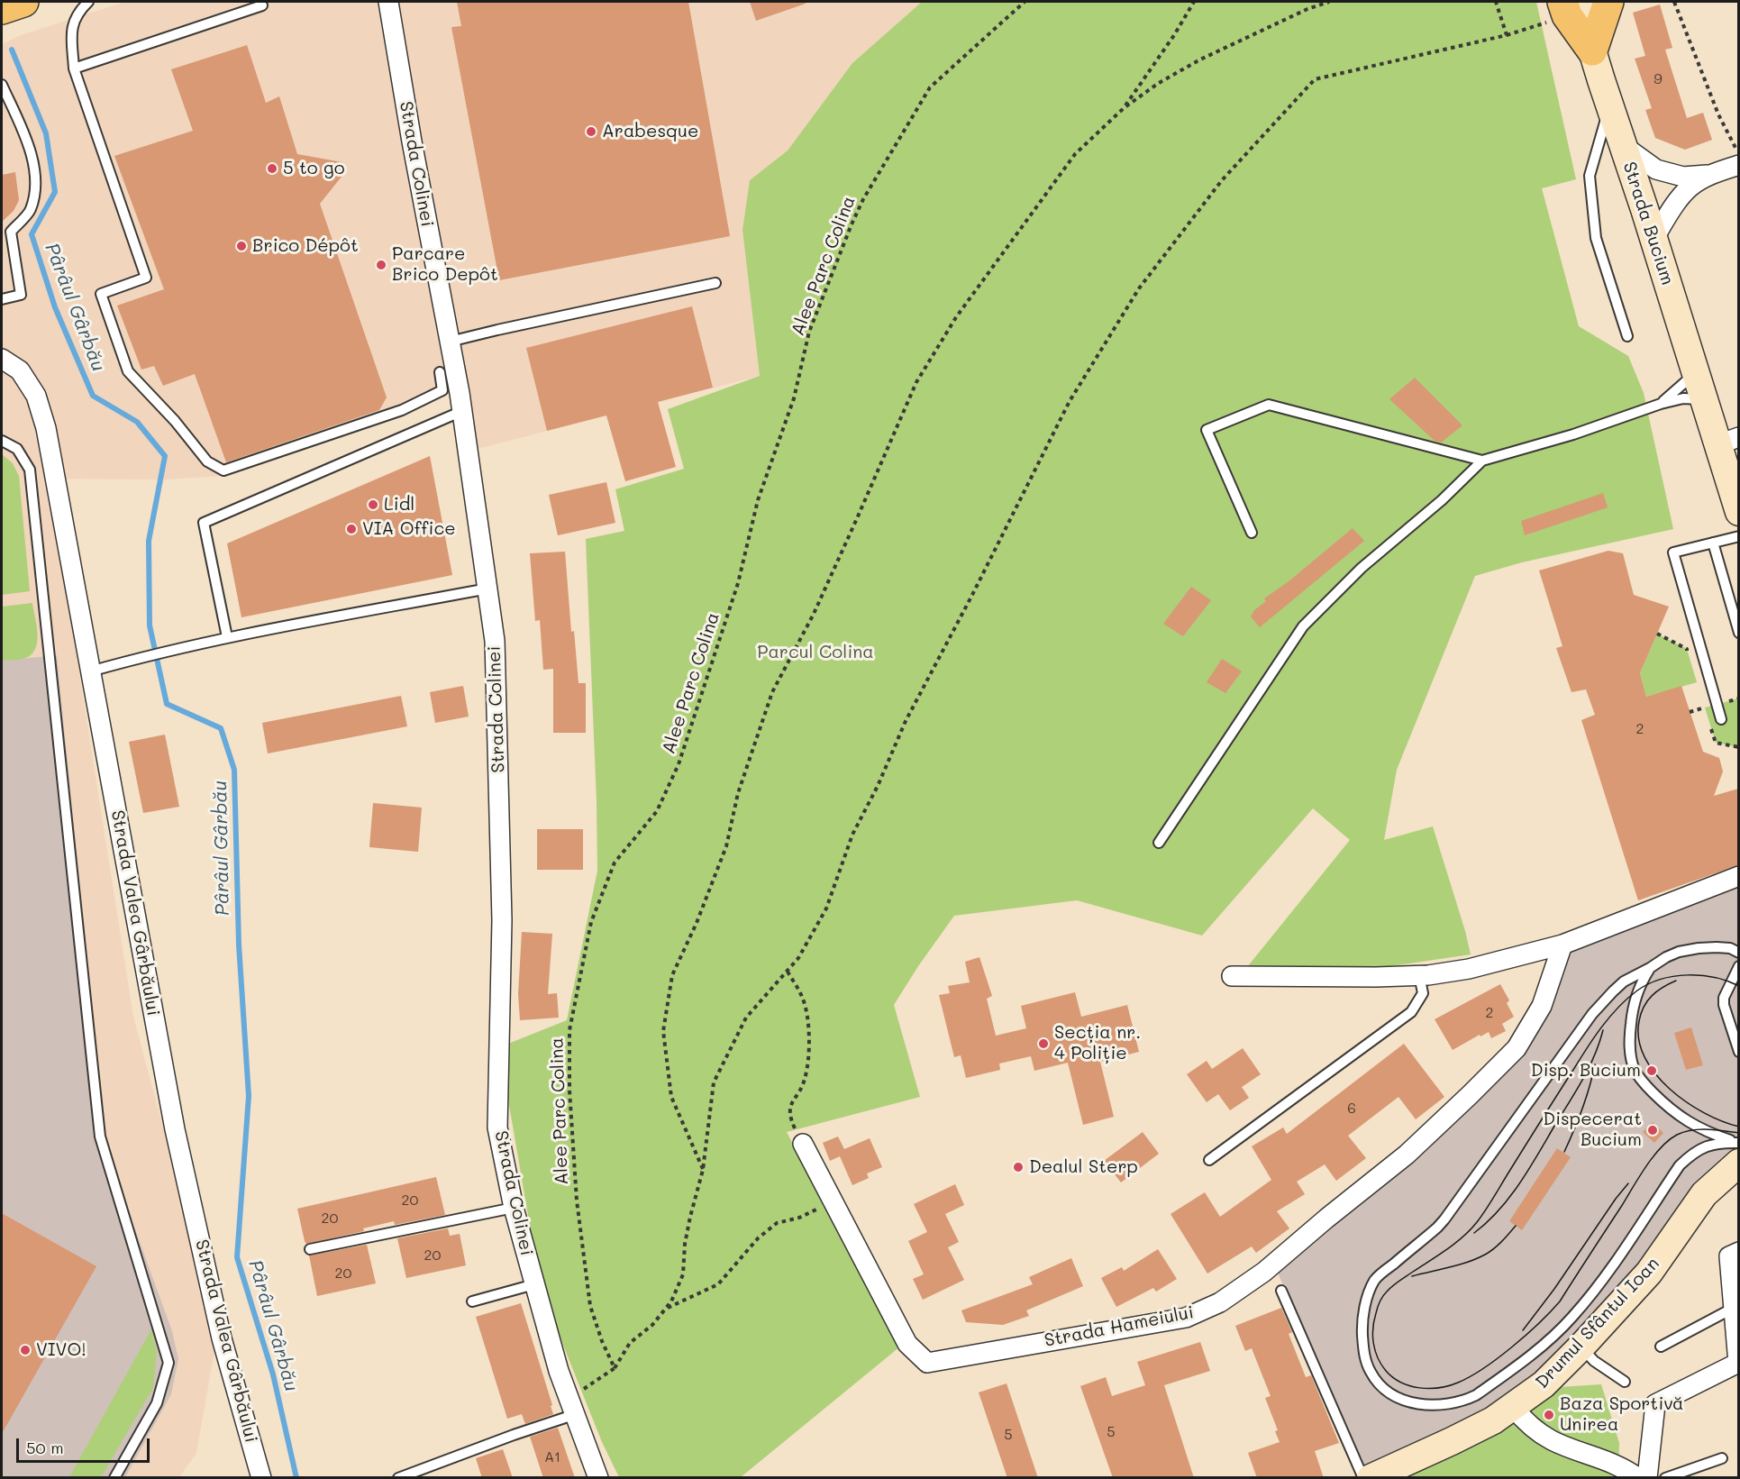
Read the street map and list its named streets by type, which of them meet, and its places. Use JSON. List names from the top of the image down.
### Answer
{
  "streets": {
    "main road": ["Strada Bucium", "Drumul Sfântul Ioan"],
    "street": ["Strada Colinei", "Strada Valea Gârbăului", "Strada Hameiului"],
    "path": ["Alee Parc Colina"]
  },
  "water": ["Pârâul Gârbău"],
  "parks": ["Parcul Colina"],
  "places": [
    "Arabesque",
    "5 to go",
    "Brico Dépôt",
    "Parcare Brico Depôt",
    "Lidl",
    "VIA Office",
    "Secția nr. 4 Poliție",
    "Disp. Bucium",
    "Dispecerat Bucium",
    "Dealul Sterp",
    "VIVO!",
    "Baza Sportivă Unirea"
  ],
  "house_numbers": [
    "9",
    "2",
    "2",
    "6",
    "20",
    "20",
    "20",
    "20",
    "5",
    "5",
    "A1"
  ],
  "scale_bar": "50 m"
}
